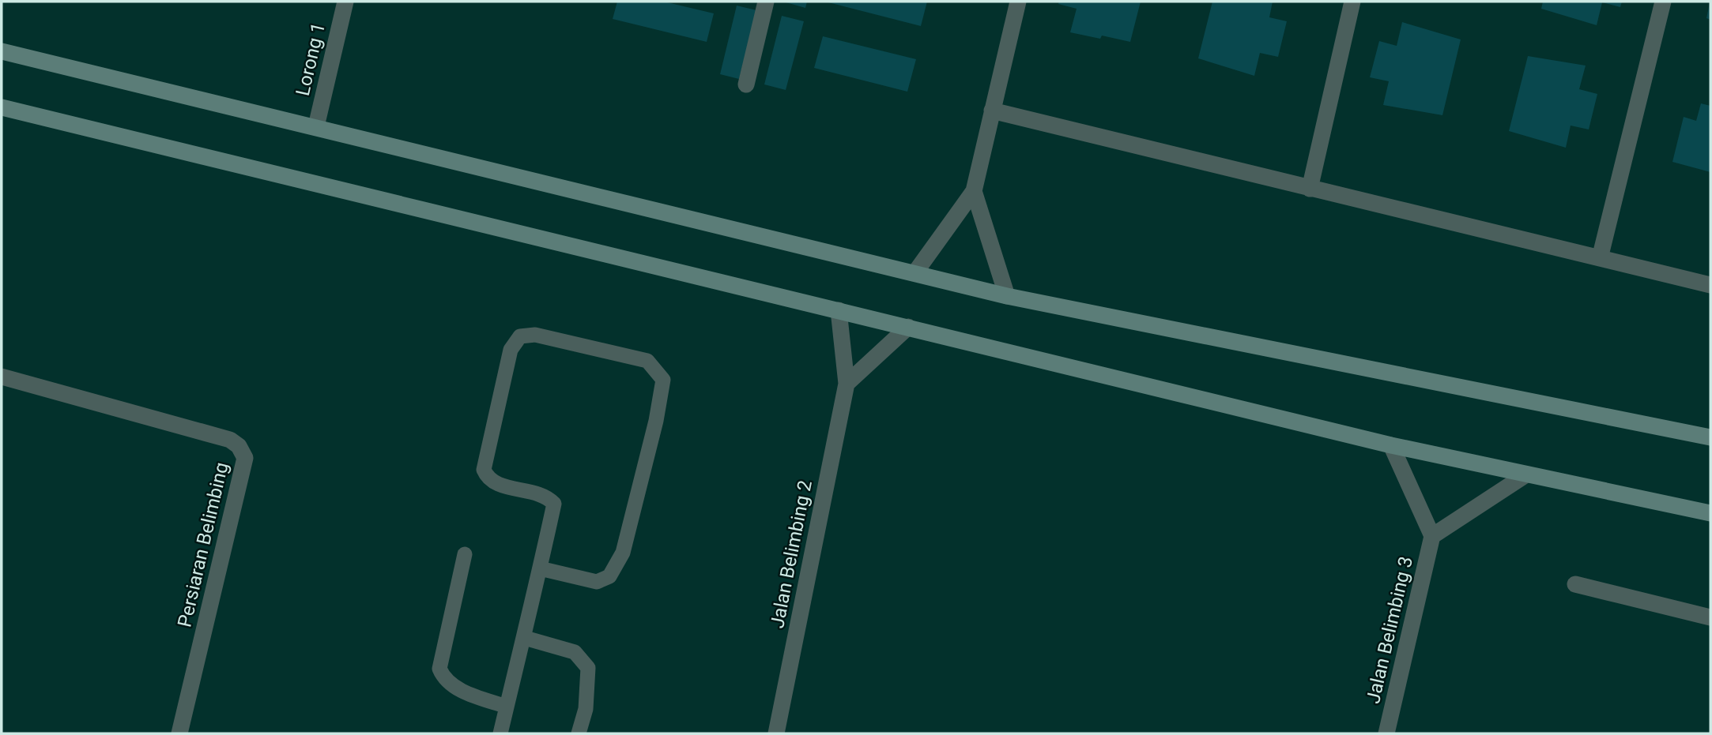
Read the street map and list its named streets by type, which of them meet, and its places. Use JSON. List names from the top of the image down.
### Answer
{
  "streets": {
    "street": [
      "Lorong 1",
      "Persiaran Belimbing",
      "Jalan Belimbing 2",
      "Jalan Belimbing 3"
    ]
  }
}
